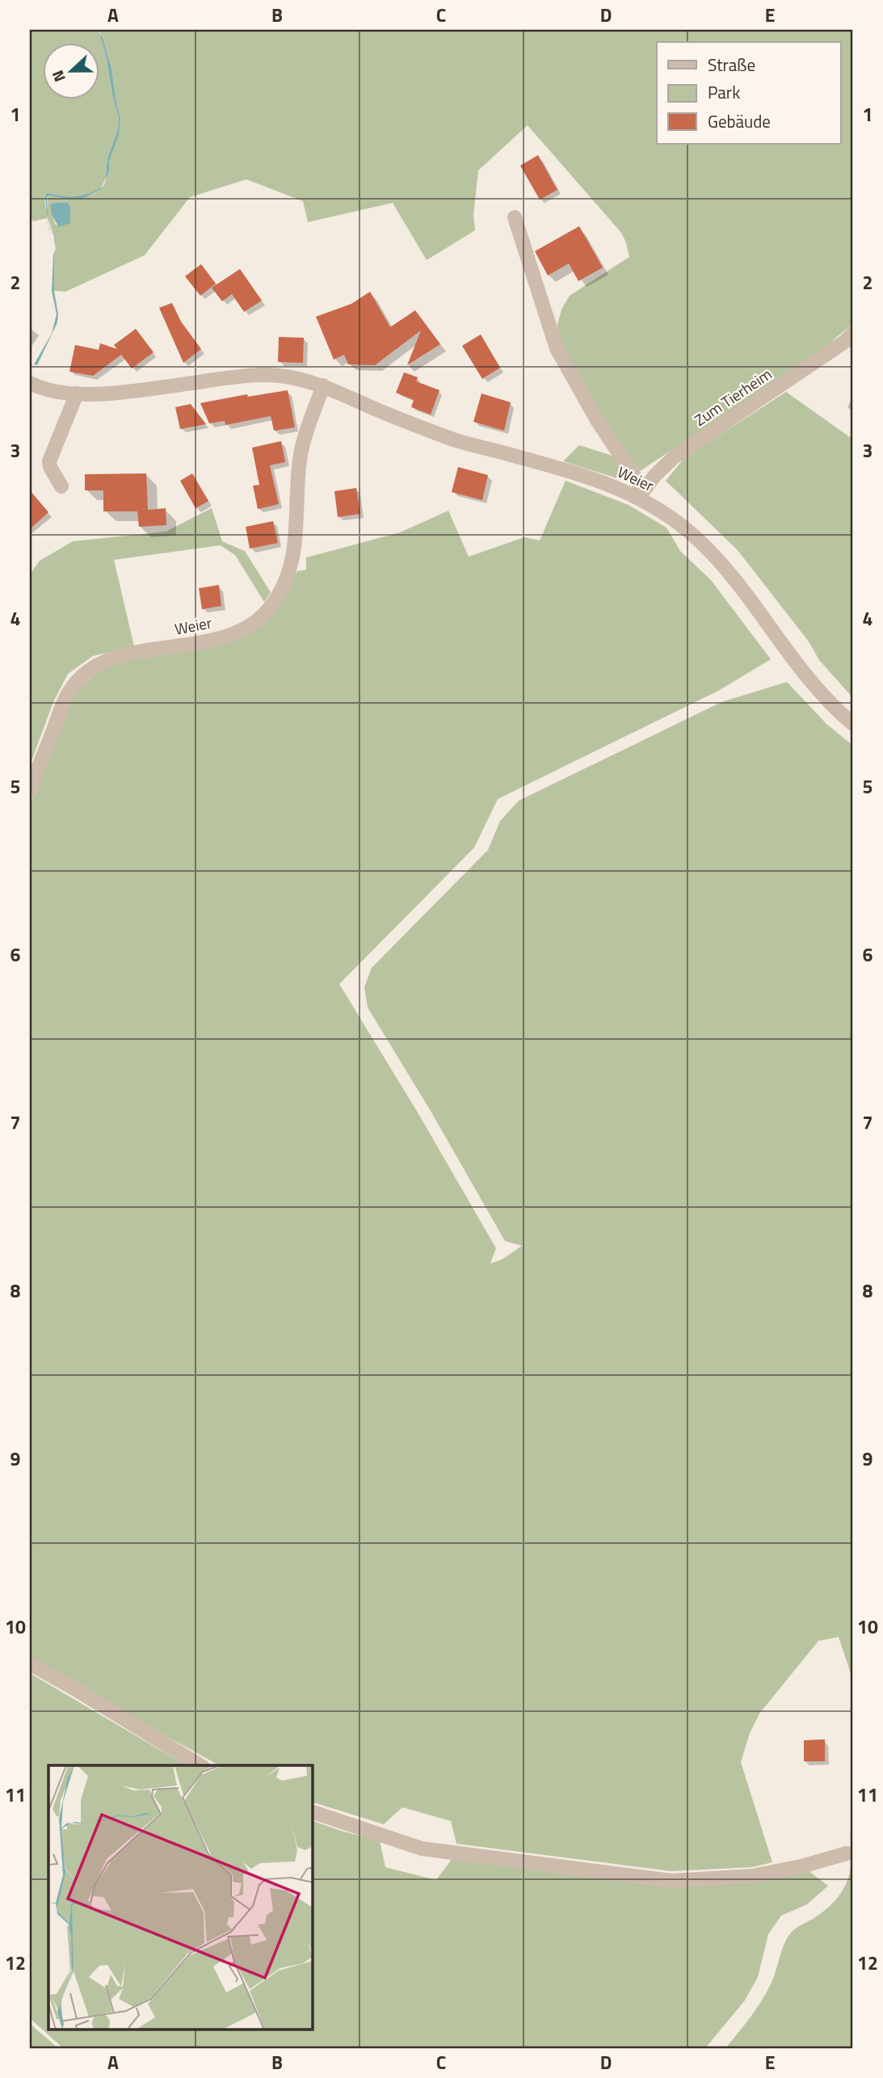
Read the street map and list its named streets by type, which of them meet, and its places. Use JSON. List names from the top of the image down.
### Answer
{
  "streets": {
    "street": ["Zum Tierheim", "Weier"]
  },
  "crossings": [
    ["Zum Tierheim", "Weier"]
  ],
  "legend": ["Straße", "Park", "Gebäude"],
  "north": "left",
  "grid": {
    "columns": [
      "A",
      "B",
      "C",
      "D",
      "E"
    ],
    "rows": [
      "1",
      "2",
      "3",
      "4",
      "5",
      "6",
      "7",
      "8",
      "9",
      "10",
      "11",
      "12"
    ]
  }
}
